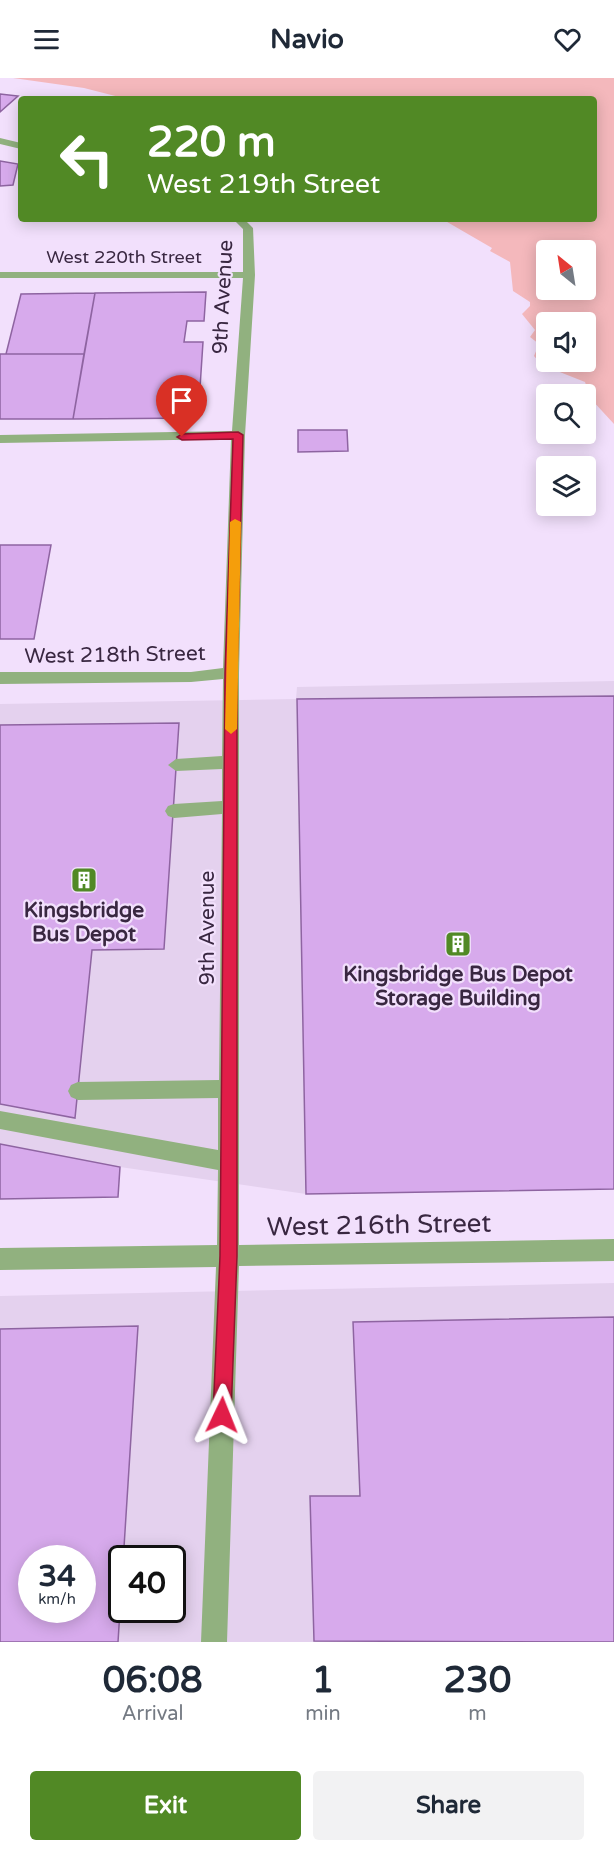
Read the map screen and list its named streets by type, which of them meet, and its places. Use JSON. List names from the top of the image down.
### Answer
{
  "streets": {
    "street": [
      "West 220th Street",
      "9th Avenue",
      "West 218th Street",
      "West 216th Street"
    ]
  },
  "crossings": [
    ["West 220th Street", "9th Avenue"],
    ["9th Avenue", "West 218th Street"],
    ["9th Avenue", "West 216th Street"]
  ],
  "places": {
    "building": ["Kingsbridge Bus Depot", "Kingsbridge Bus Depot Storage Building"]
  },
  "north": "top left",
  "page": {
    "header": "Navio",
    "turn": ["220 m", "West 219th Street"],
    "speed": "34 km/h",
    "limit": "40",
    "eta": [
      "06:08",
      "Arrival",
      "1",
      "min",
      "230",
      "m"
    ],
    "buttons": ["Exit", "Share"]
  }
}
